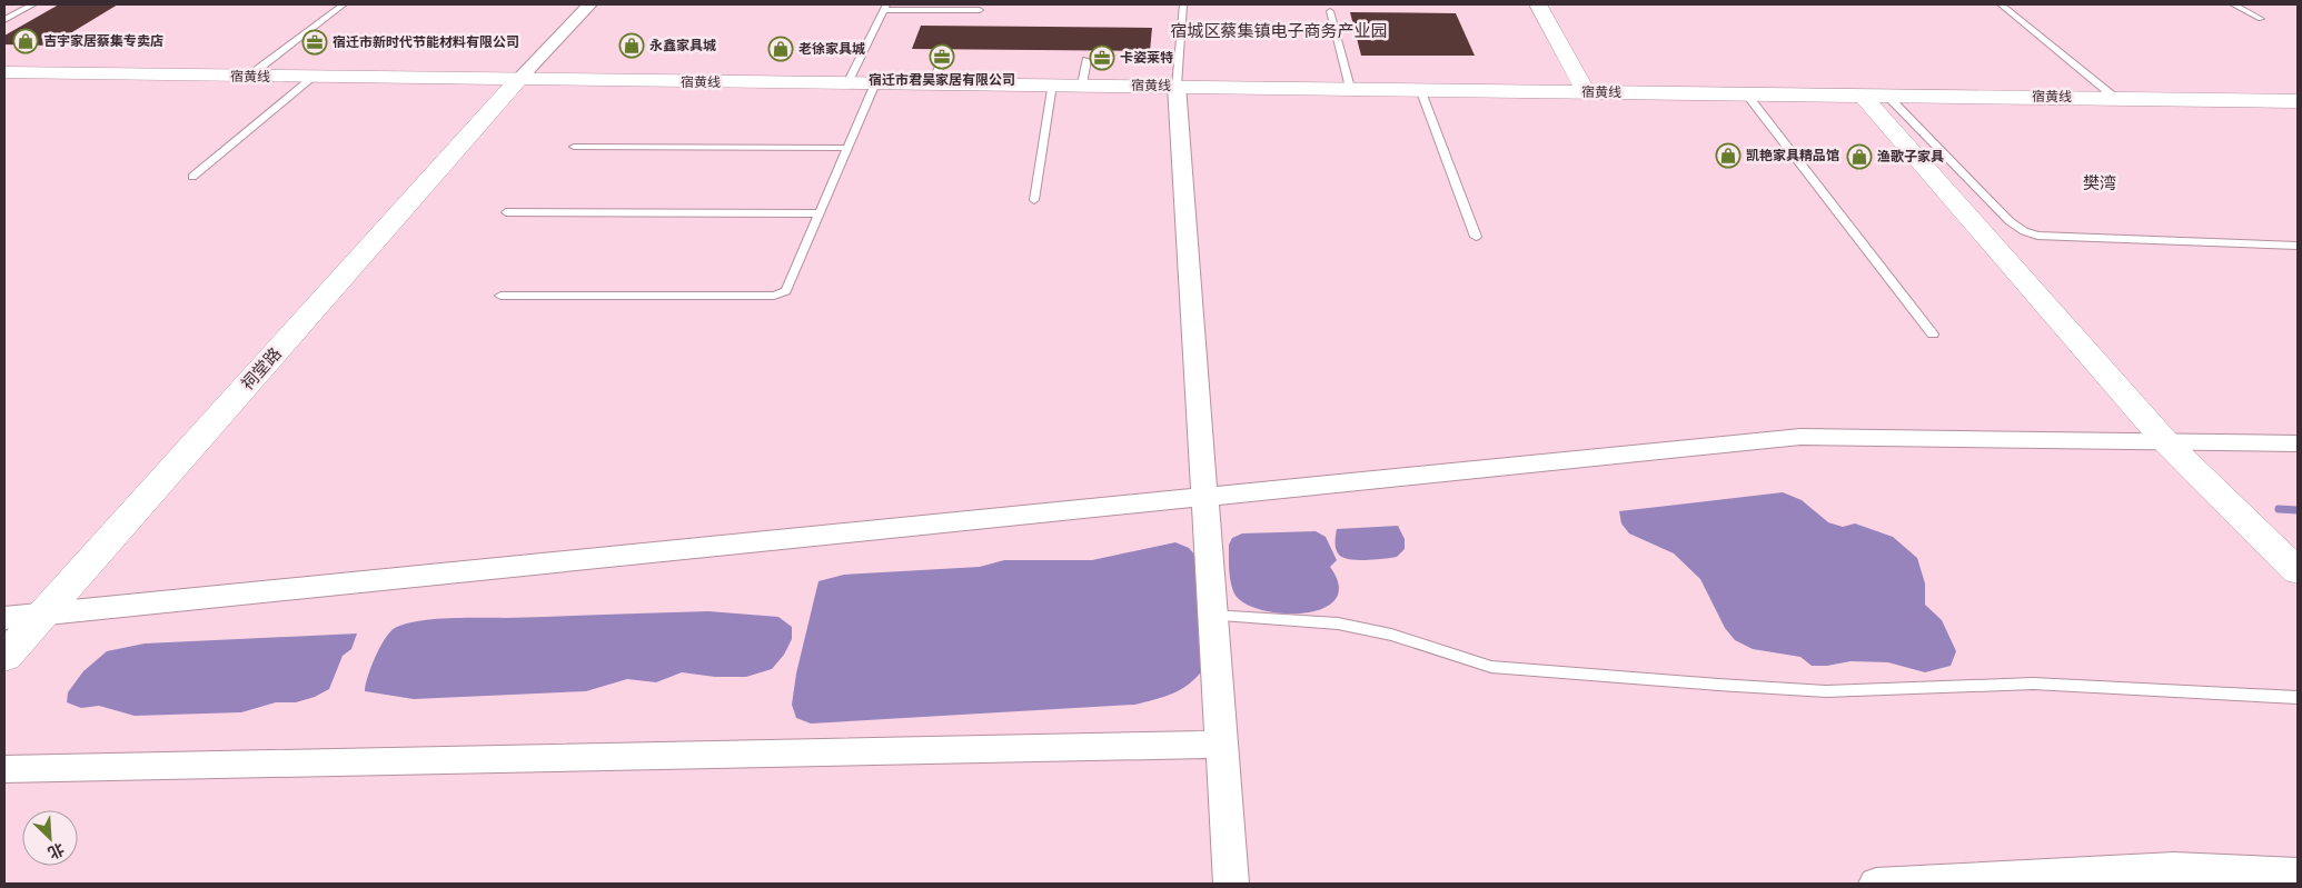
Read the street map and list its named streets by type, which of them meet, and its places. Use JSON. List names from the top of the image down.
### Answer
{
  "streets": {
    "main road": ["宿黄线", "祠堂路"]
  },
  "crossings": [
    ["宿黄线", "祠堂路"]
  ],
  "districts": ["宿城区蔡集镇电子商务产业园", "樊湾"],
  "places": {
    "shop": [
      "吉宇家居蔡集专卖店",
      "永鑫家具城",
      "老徐家具城",
      "凯艳家具精品馆",
      "渔歌子家具"
    ],
    "office": ["宿迁市新时代节能材料有限公司", "宿迁市君昊家居有限公司", "卡姿莱特"]
  },
  "north": "bottom right"
}
